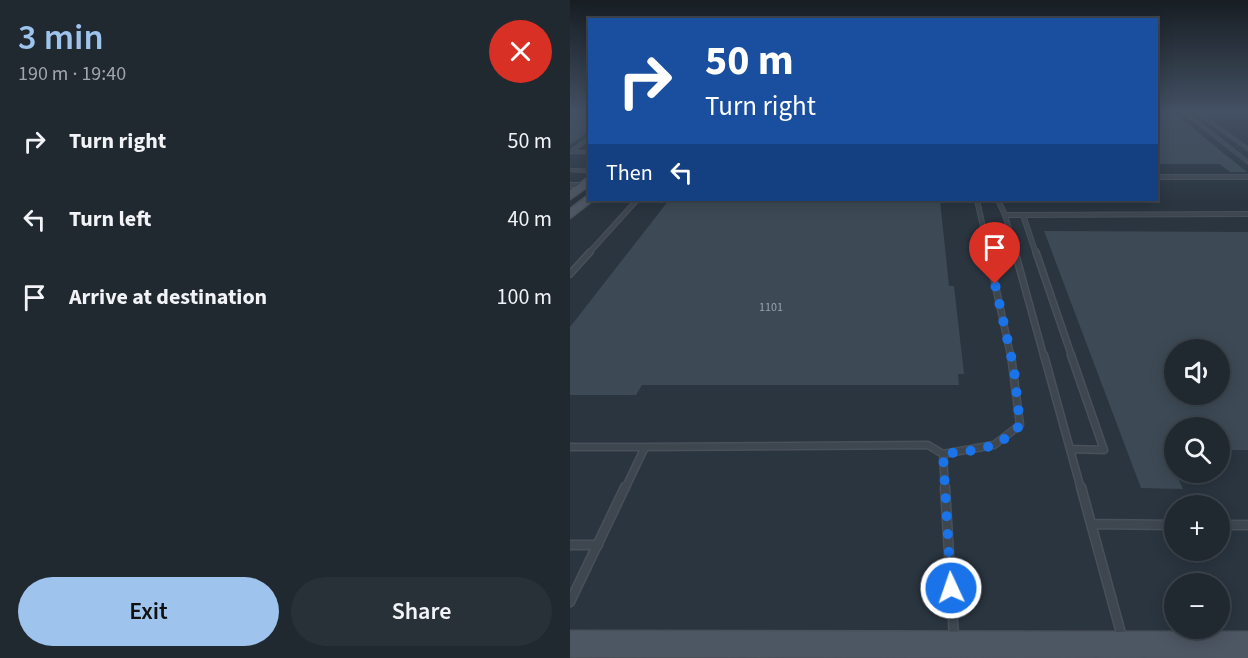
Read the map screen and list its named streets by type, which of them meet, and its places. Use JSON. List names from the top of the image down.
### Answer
{
  "house_numbers": ["1101"],
  "page": {
    "heading": ["3 min", "190 m · 19:40"],
    "turn": ["50 m", "Turn right"],
    "list": [
      {
        "name": "Turn right",
        "value": "50 m"
      },
      {
        "name": "Turn left",
        "value": "40 m"
      },
      {
        "name": "Arrive at destination",
        "value": "100 m"
      }
    ],
    "then": "Then",
    "map_buttons": ["+", "−"],
    "buttons": ["Exit", "Share"]
  }
}
